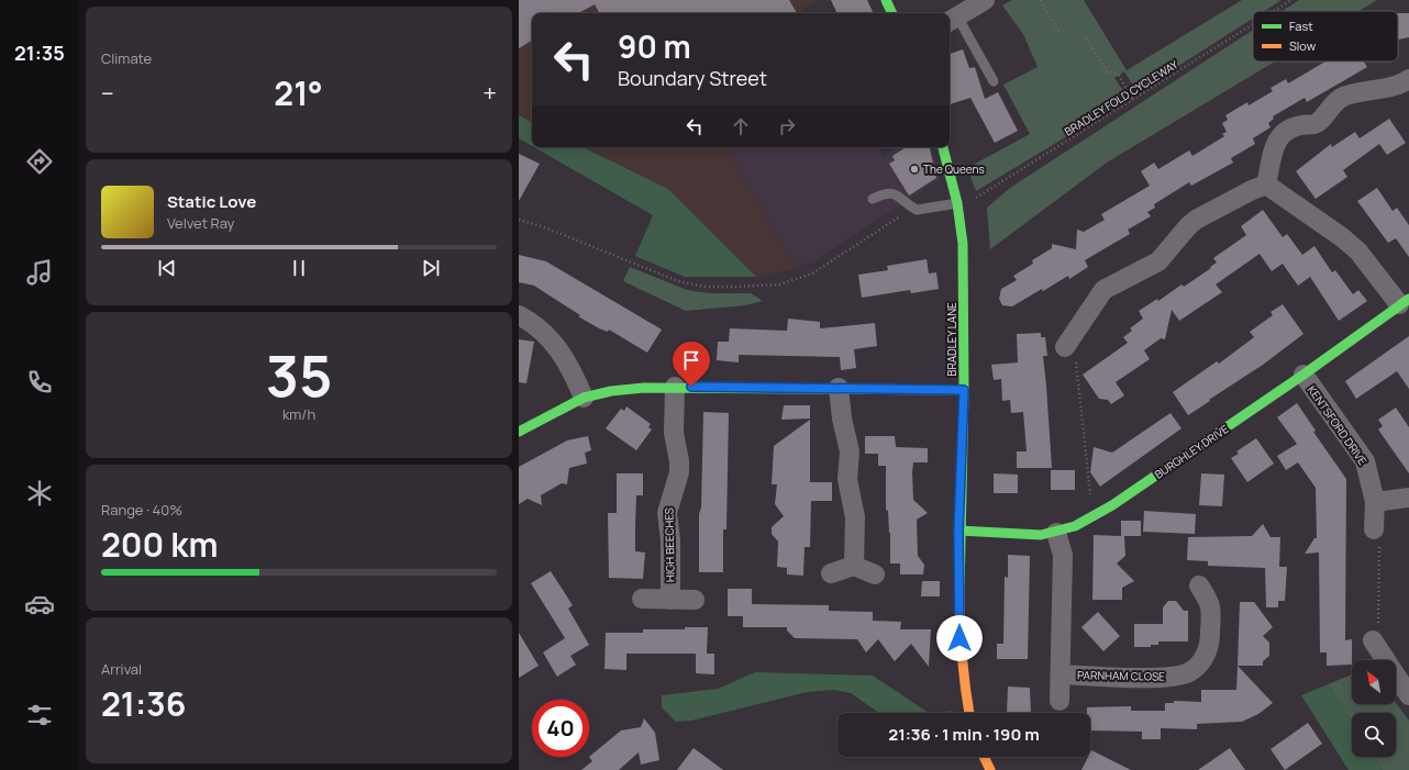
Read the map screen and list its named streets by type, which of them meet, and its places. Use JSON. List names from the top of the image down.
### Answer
{
  "streets": {
    "street": [
      "BRADLEY LANE",
      "KENTSFORD DRIVE",
      "BURGHLEY DRIVE",
      "HIGH BEECHES",
      "PARNHAM CLOSE"
    ],
    "path": ["BRADLEY FOLD CYCLEWAY"]
  },
  "crossings": [
    ["BRADLEY FOLD CYCLEWAY", "BRADLEY LANE"],
    ["BRADLEY LANE", "BURGHLEY DRIVE"],
    ["KENTSFORD DRIVE", "BURGHLEY DRIVE"],
    ["BURGHLEY DRIVE", "PARNHAM CLOSE"]
  ],
  "places": ["The Queens"],
  "legend": ["Fast", "Slow"],
  "north": "top left",
  "page": {
    "tabs": "21:35",
    "tile": [
      "Climate",
      ["35", "km/h"],
      ["Range · 40%", "200 km"],
      ["Arrival", "21:36"]
    ],
    "turn": ["90 m", "Boundary Street"],
    "heat": ["−", "21°", "+"],
    "song": ["Static Love", "Velvet Ray"],
    "limit": "40",
    "trip": "21:36 · 1 min · 190 m"
  }
}
